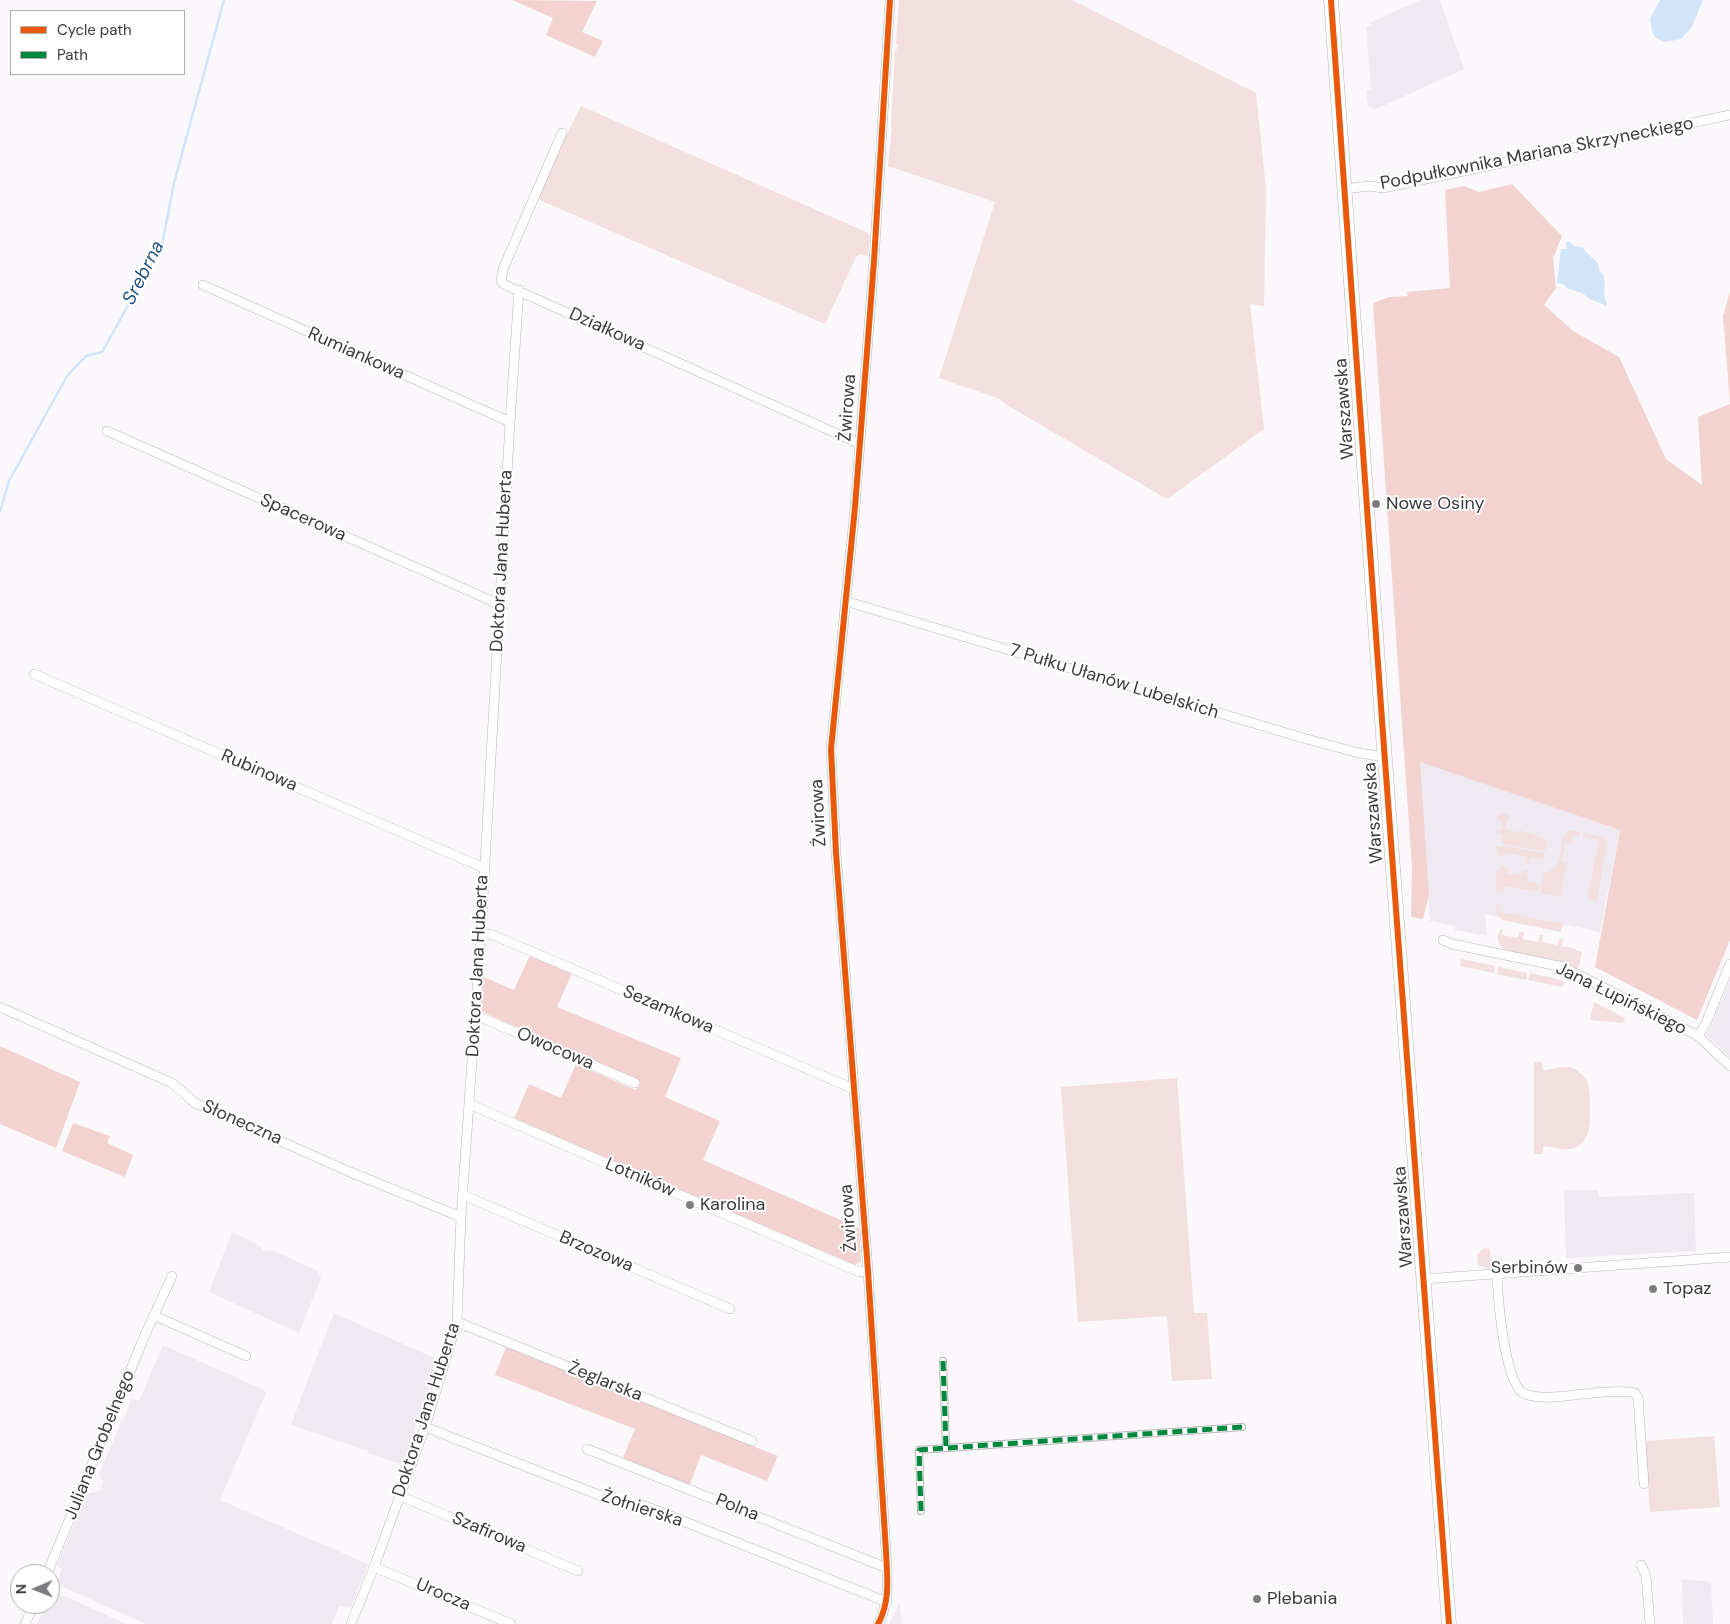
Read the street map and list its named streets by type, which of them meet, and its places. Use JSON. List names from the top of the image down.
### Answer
{
  "streets": {
    "main road": ["Warszawska"],
    "street": [
      "Podpułkownika Mariana Skrzyneckiego",
      "Działkowa",
      "Rumiankowa",
      "Żwirowa",
      "Spacerowa",
      "Doktora Jana Huberta",
      "7 Pułku Ułanów Lubelskich",
      "Rubinowa",
      "Jana Łupińskiego",
      "Sezamkowa",
      "Owocowa",
      "Słoneczna",
      "Lotników",
      "Brzozowa",
      "Żeglarska",
      "Juliana Grobelnego",
      "Polna",
      "Żołnierska",
      "Szafirowa",
      "Urocza"
    ]
  },
  "crossings": [
    ["Podpułkownika Mariana Skrzyneckiego", "Warszawska"],
    ["Działkowa", "Żwirowa"],
    ["Działkowa", "Doktora Jana Huberta"],
    ["Rumiankowa", "Doktora Jana Huberta"],
    ["Żwirowa", "7 Pułku Ułanów Lubelskich"],
    ["Żwirowa", "Sezamkowa"],
    ["Żwirowa", "Lotników"],
    ["Żwirowa", "Polna"],
    ["Żwirowa", "Żołnierska"],
    ["Warszawska", "7 Pułku Ułanów Lubelskich"],
    ["Spacerowa", "Doktora Jana Huberta"],
    ["Doktora Jana Huberta", "Rubinowa"],
    ["Doktora Jana Huberta", "Sezamkowa"],
    ["Doktora Jana Huberta", "Owocowa"],
    ["Doktora Jana Huberta", "Słoneczna"],
    ["Doktora Jana Huberta", "Lotników"],
    ["Doktora Jana Huberta", "Brzozowa"],
    ["Doktora Jana Huberta", "Żeglarska"],
    ["Doktora Jana Huberta", "Żołnierska"],
    ["Doktora Jana Huberta", "Szafirowa"],
    ["Doktora Jana Huberta", "Urocza"]
  ],
  "water": ["Srebrna"],
  "places": [
    "Nowe Osiny",
    "Karolina",
    "Serbinów",
    "Topaz",
    "Plebania"
  ],
  "legend": ["Cycle path", "Path"],
  "north": "left"
}
